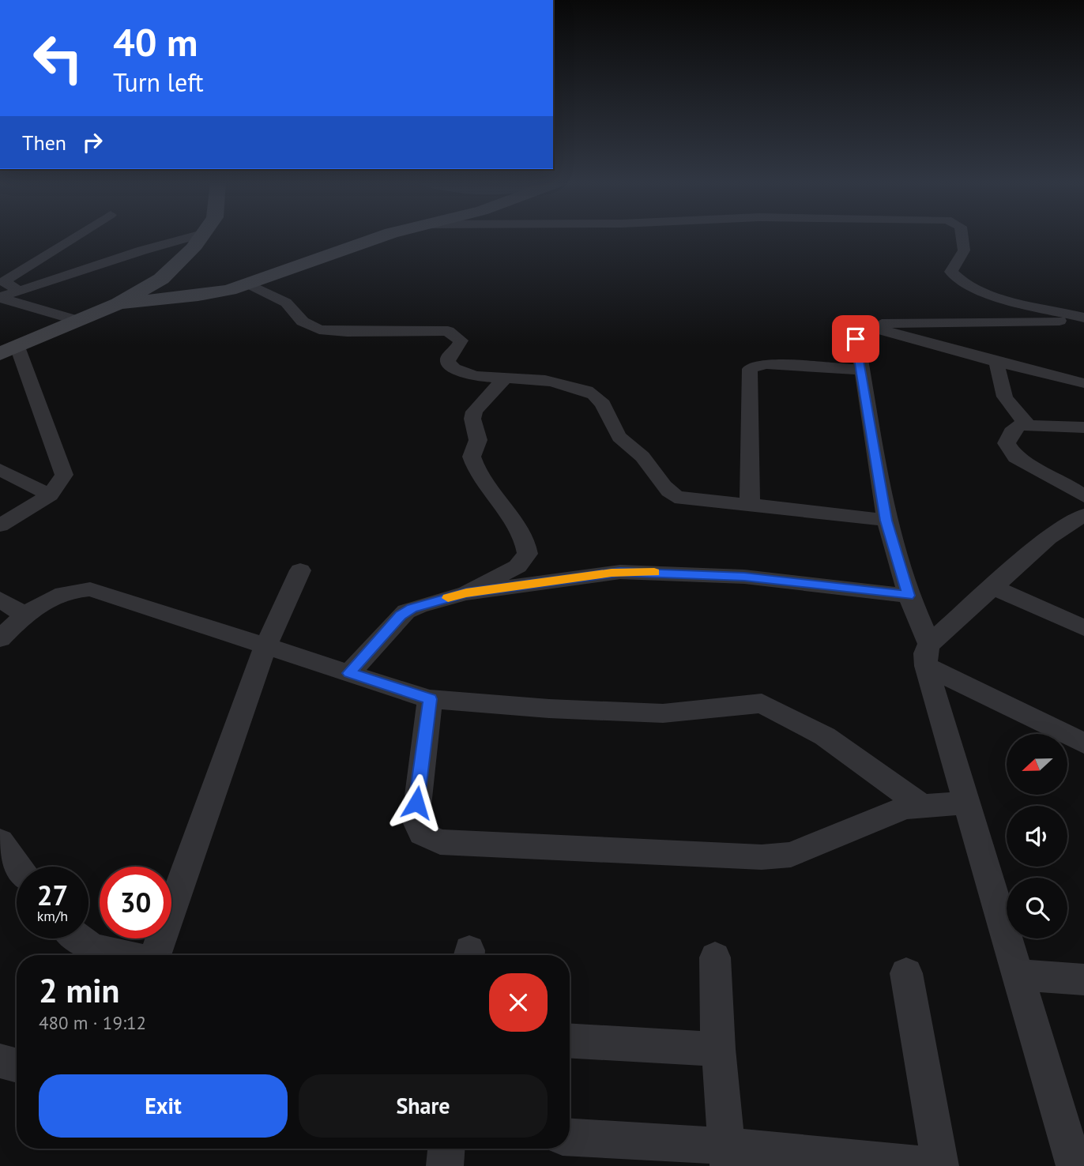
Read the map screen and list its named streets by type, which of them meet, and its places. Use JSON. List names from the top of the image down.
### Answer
{
  "north": "left",
  "page": {
    "turn": ["40 m", "Turn left"],
    "then": "Then",
    "speed": "27 km/h",
    "limit": "30",
    "heading": ["2 min", "480 m · 19:12"],
    "buttons": ["Exit", "Share"]
  }
}
